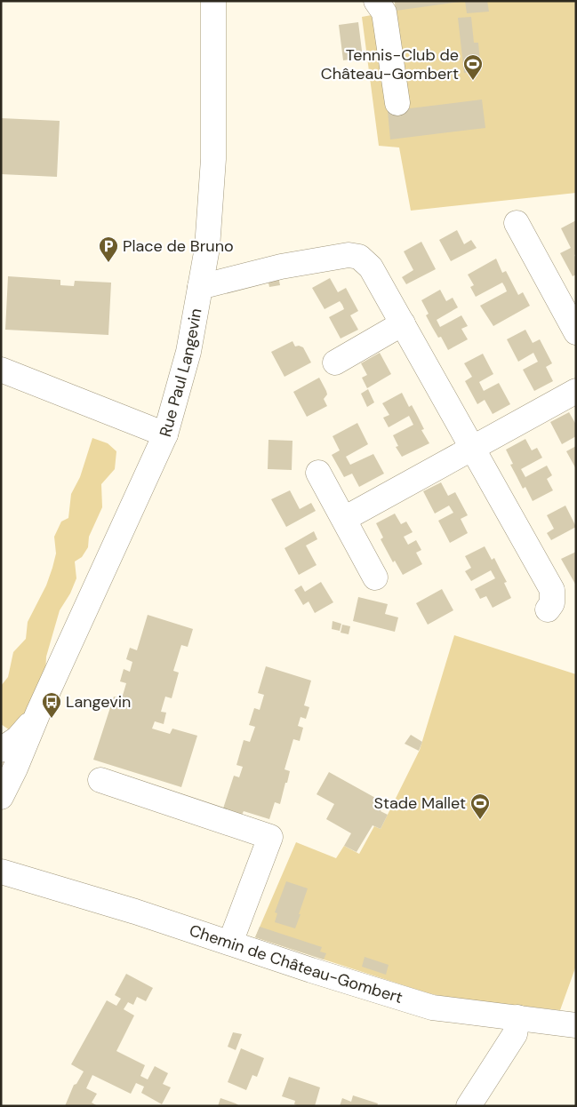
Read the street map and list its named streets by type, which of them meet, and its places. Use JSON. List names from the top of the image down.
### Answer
{
  "streets": {
    "street": ["Rue Paul Langevin", "Chemin de Château-Gombert"]
  },
  "places": {
    "sports": ["Tennis-Club de Château-Gombert", "Stade Mallet"],
    "parking": ["Place de Bruno"],
    "bus stop": ["Langevin"]
  }
}
